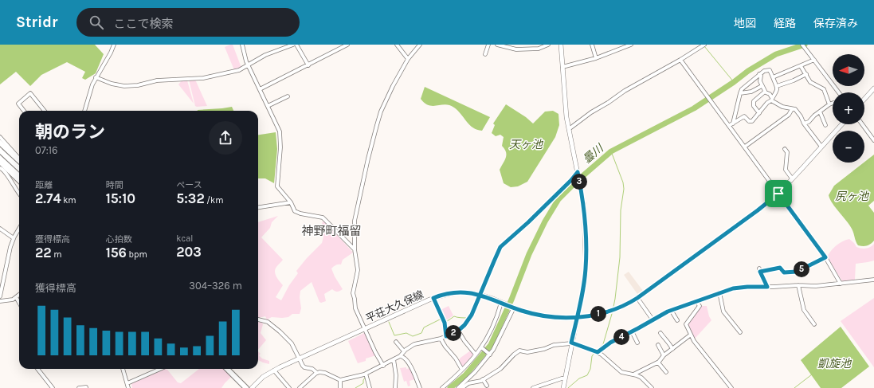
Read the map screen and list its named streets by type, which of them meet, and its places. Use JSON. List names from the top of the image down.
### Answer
{
  "streets": {
    "main road": ["平荘大久保線"]
  },
  "districts": ["神野町福留"],
  "water": [
    "天ヶ池",
    "曇川",
    "尻ヶ池",
    "凱旋池"
  ],
  "north": "left",
  "page": {
    "header": "Stridr",
    "search": "ここで検索",
    "nav": ["地図", "経路", "保存済み"],
    "map_buttons": ["+", "−"],
    "heading": ["朝のラン", "07:16"],
    "stats": [
      ["距離", "2.74 km"],
      ["時間", "15:10"],
      ["ペース", "5:32 /km"],
      ["獲得標高", "22 m"],
      ["心拍数", "156 bpm"],
      ["kcal", "203"]
    ],
    "pins": [
      "3",
      "5",
      "1",
      "2",
      "4"
    ],
    "chart": ["獲得標高", "304–326 m"]
  }
}
